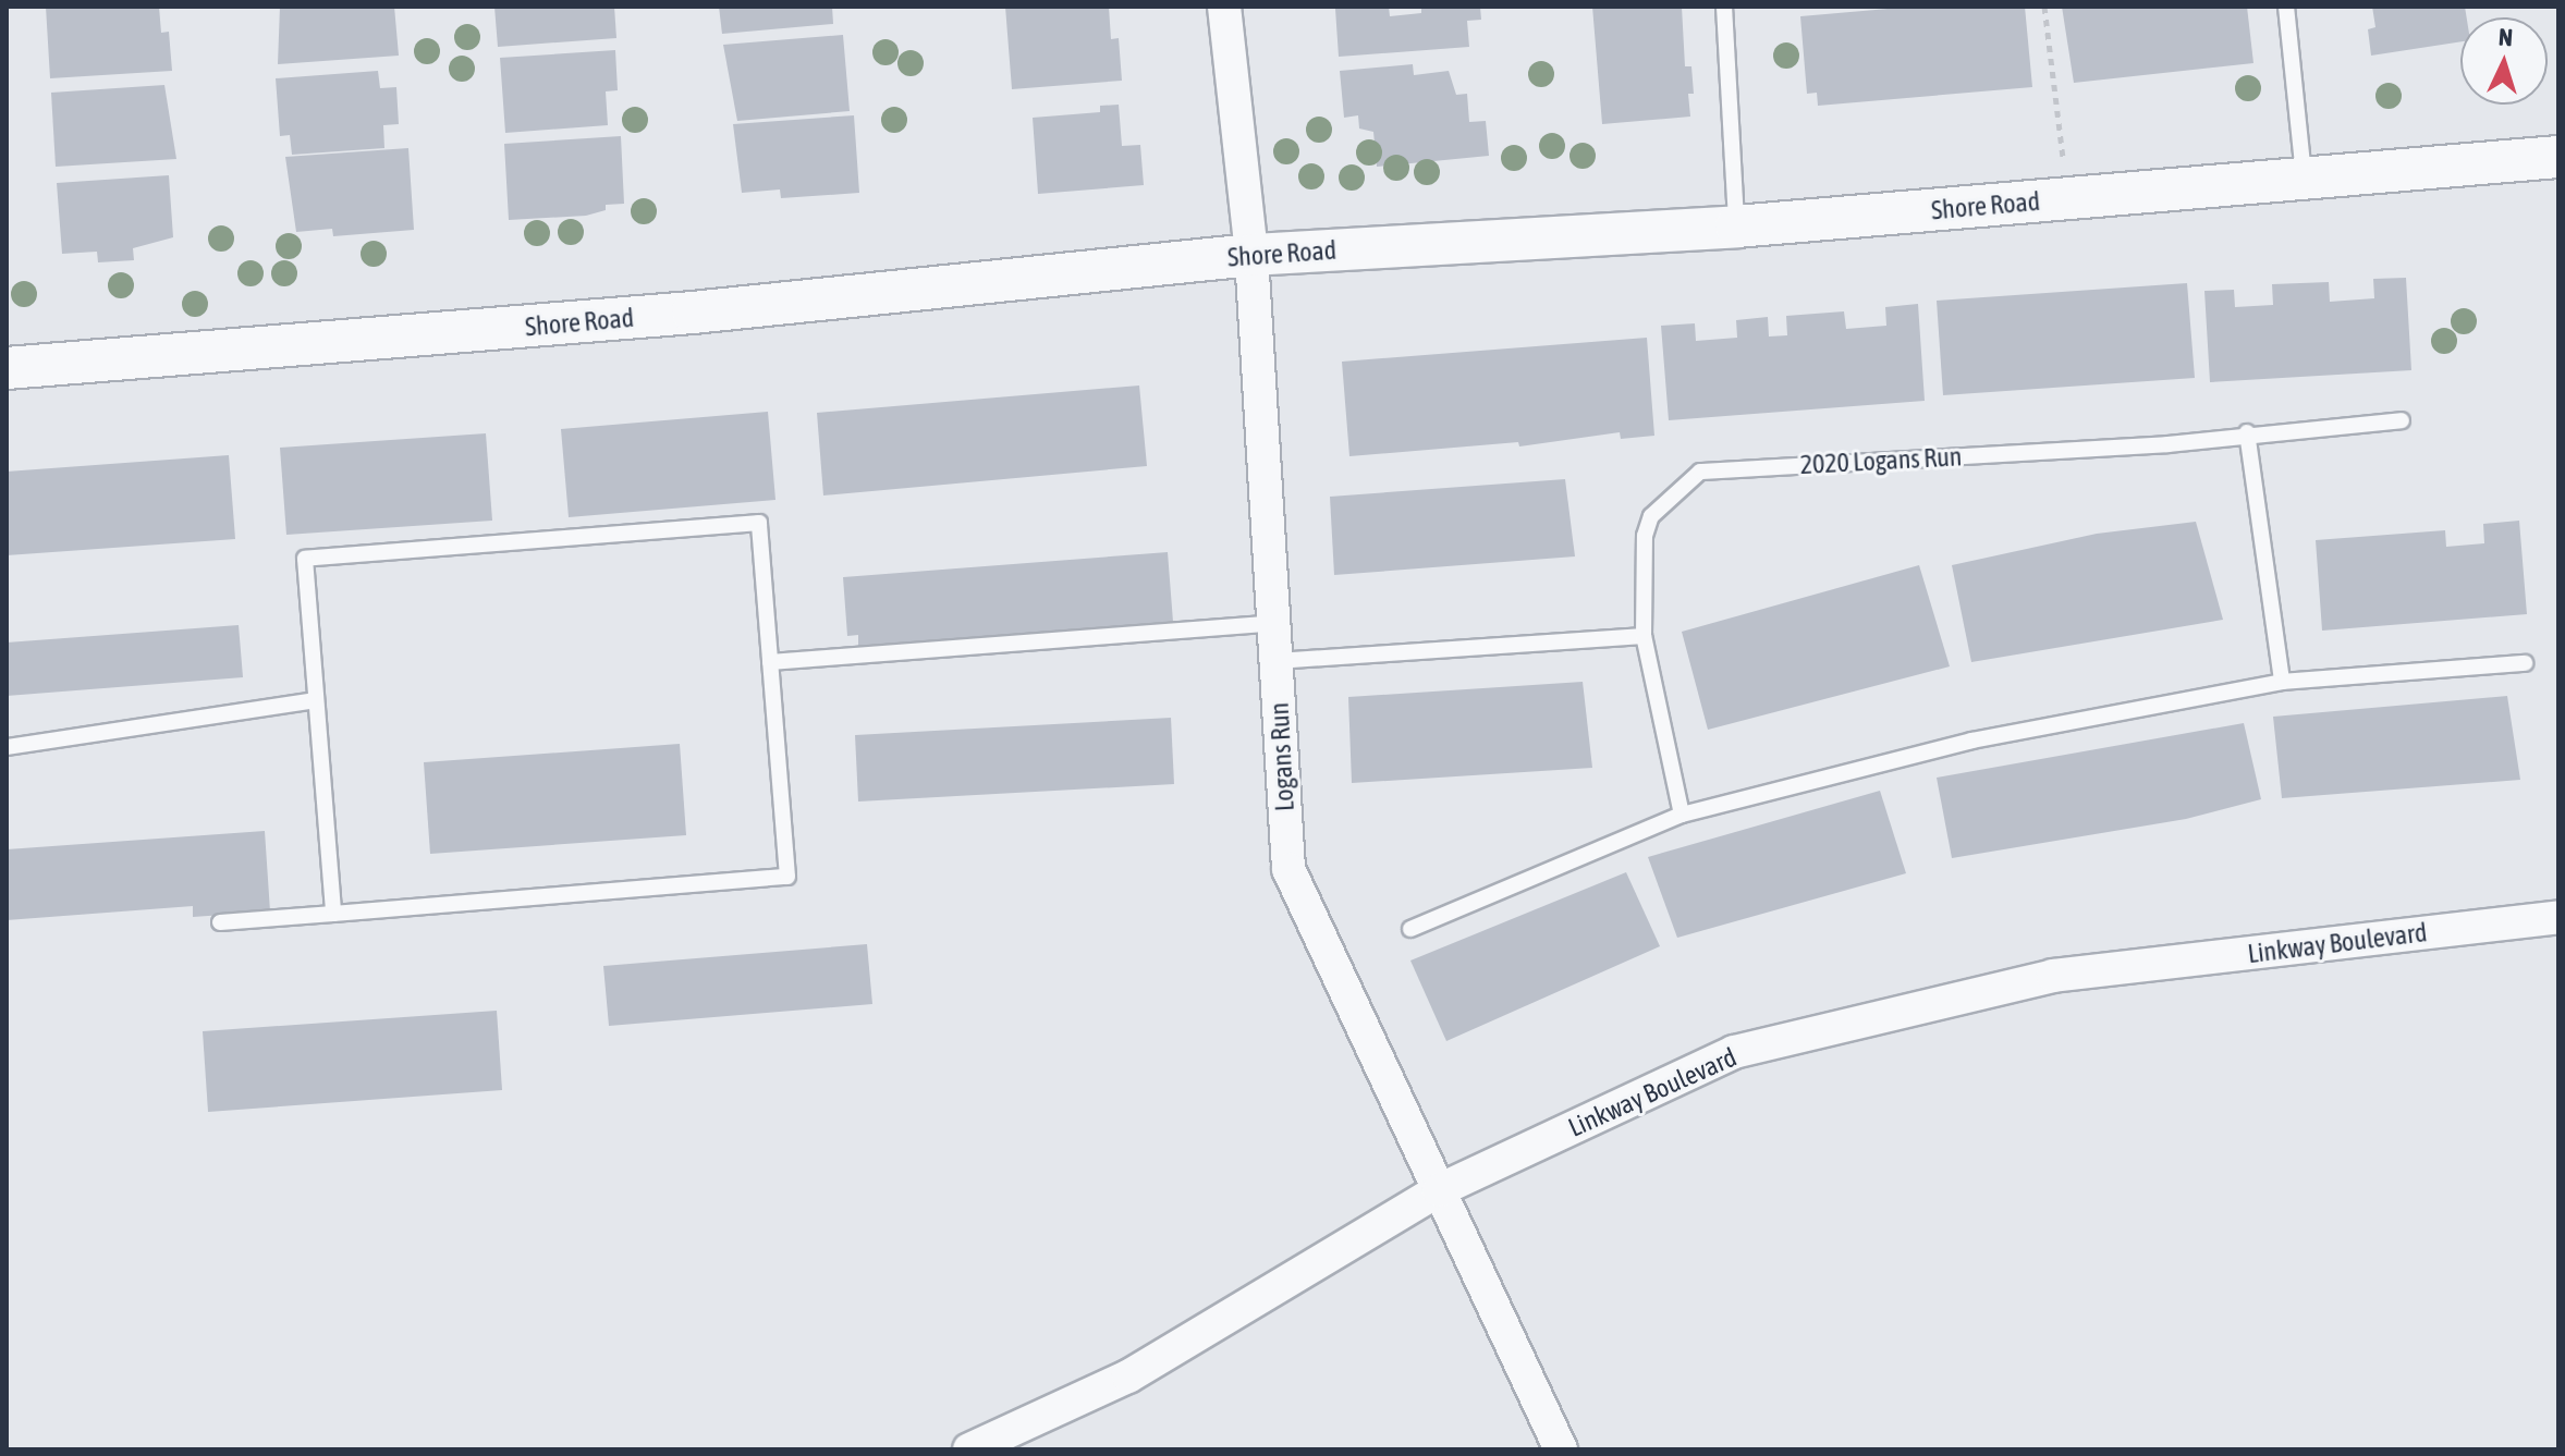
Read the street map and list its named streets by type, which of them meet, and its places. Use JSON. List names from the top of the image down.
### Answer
{
  "streets": {
    "street": ["Shore Road", "Logans Run", "Linkway Boulevard"],
    "lane": ["2020 Logans Run"]
  },
  "crossings": [
    ["Shore Road", "Logans Run"],
    ["Logans Run", "Linkway Boulevard"]
  ],
  "north": "top"
}
